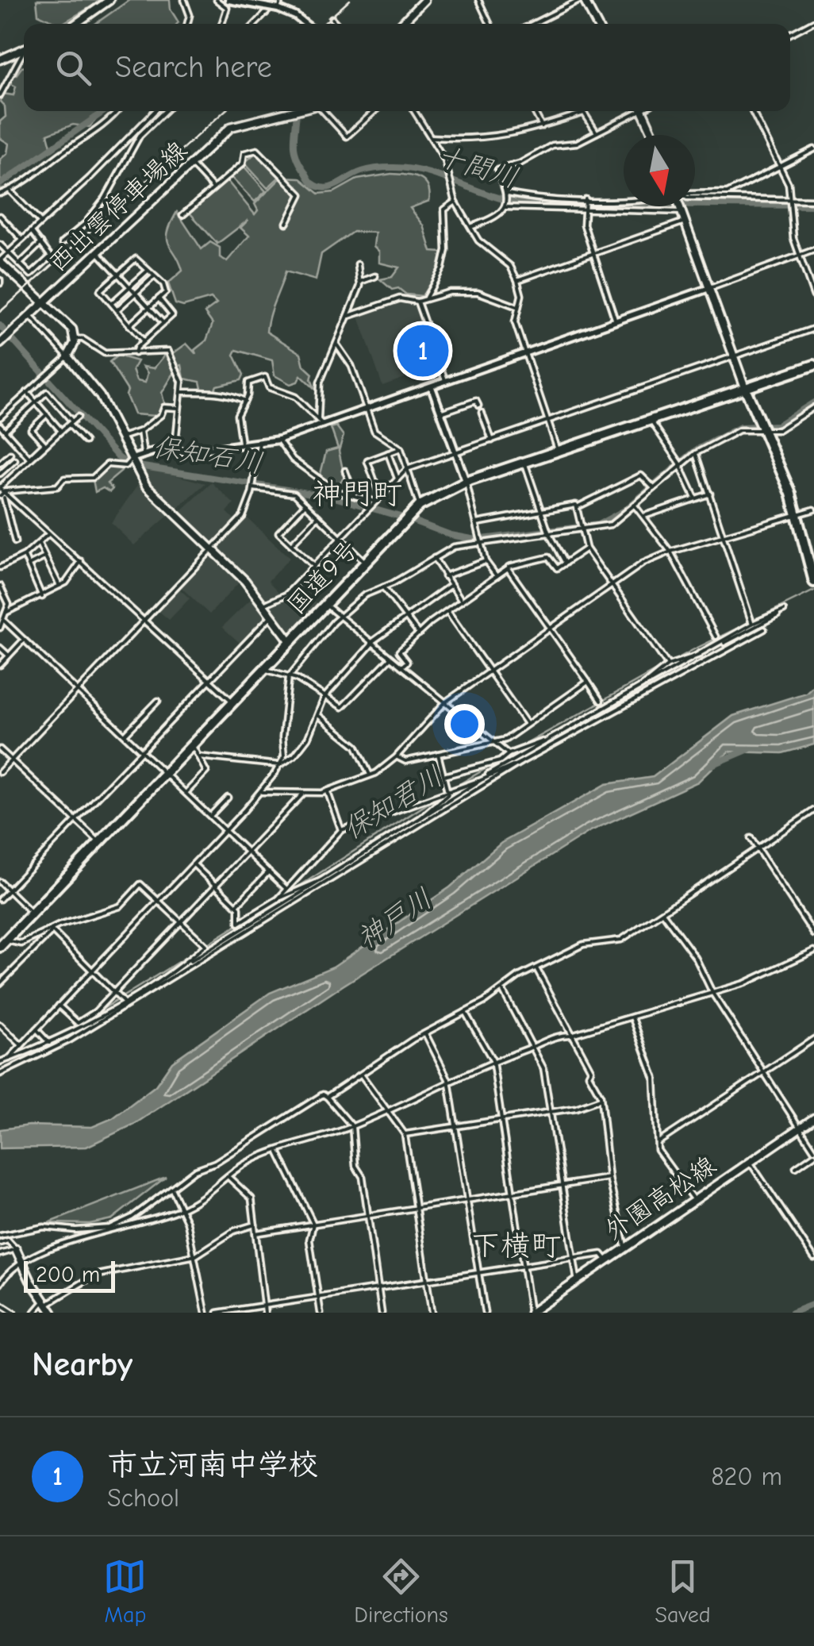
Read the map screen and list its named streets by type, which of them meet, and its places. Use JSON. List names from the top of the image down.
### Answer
{
  "streets": {
    "highway": ["国道9号"],
    "main road": ["西出雲停車場線", "外園高松線"]
  },
  "districts": ["神門町", "下横町"],
  "water": [
    "十間川",
    "保知石川",
    "保知君川",
    "神戸川"
  ],
  "scale_bar": "200 m",
  "north": "bottom",
  "page": {
    "search": "Search here",
    "pins": "1",
    "scale": "200 m",
    "heading": "Nearby",
    "list": [
      {
        "mark": "1",
        "name": "市立河南中学校",
        "note": "School",
        "value": "820 m"
      }
    ],
    "nav": ["Map", "Directions", "Saved"]
  }
}
